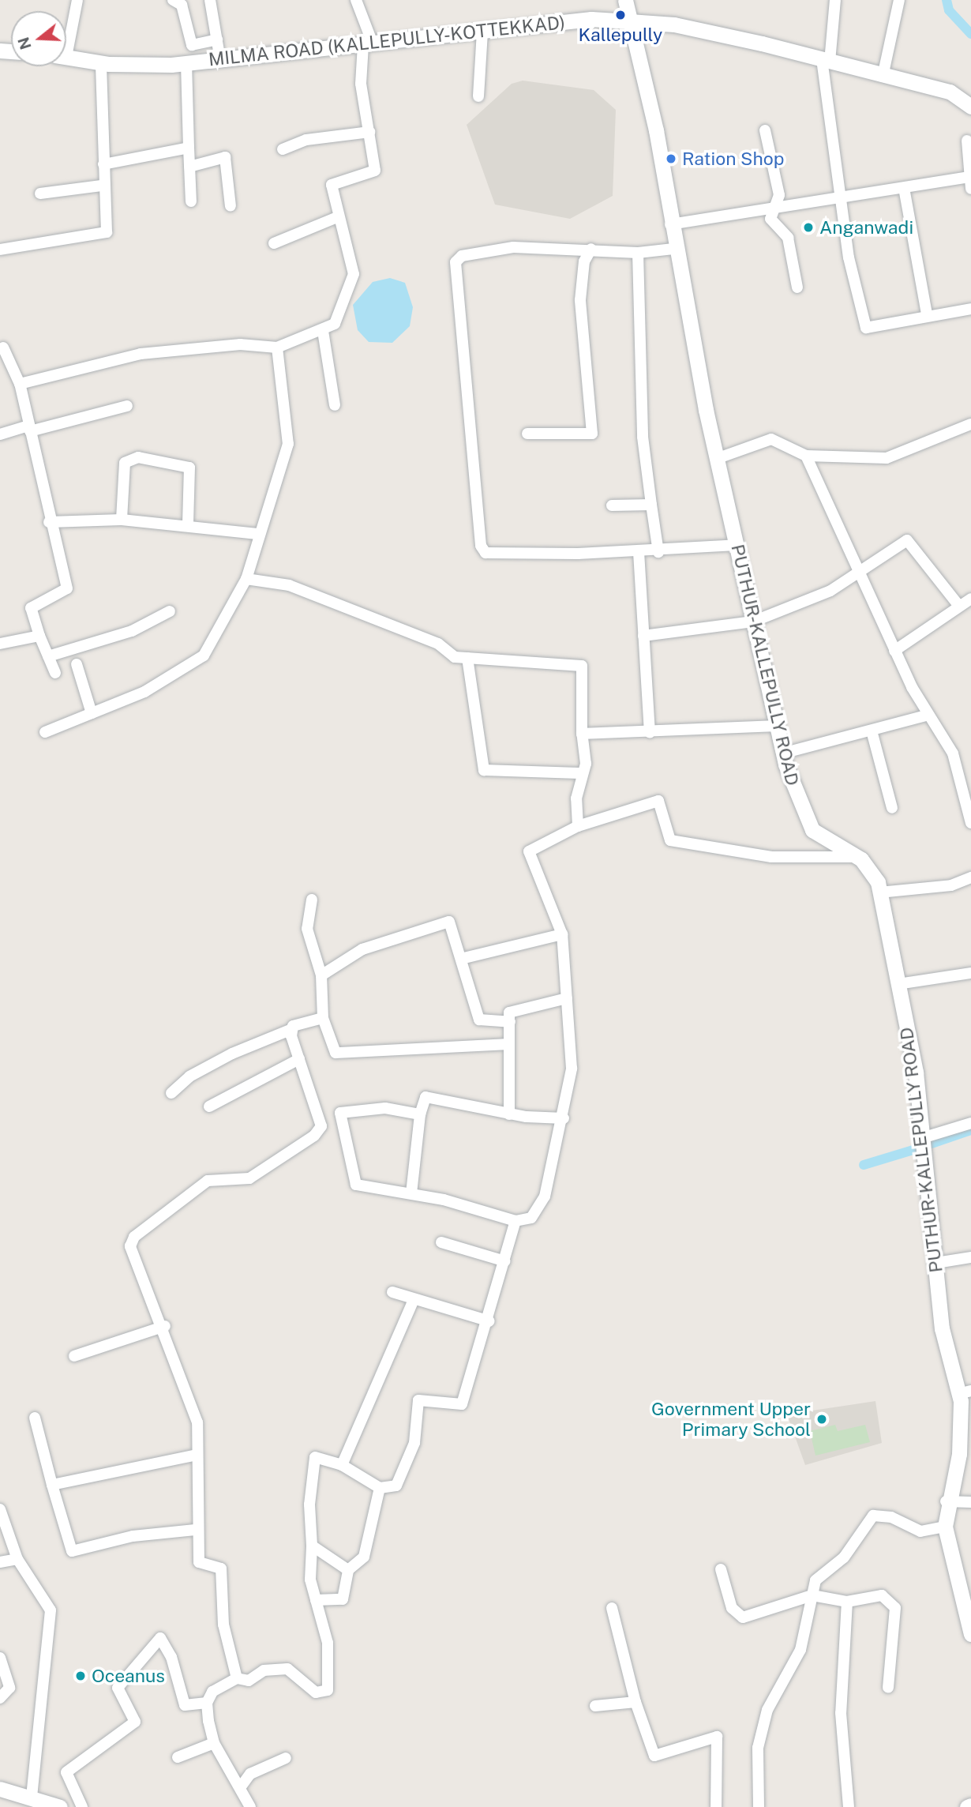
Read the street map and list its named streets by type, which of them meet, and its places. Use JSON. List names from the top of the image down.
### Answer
{
  "streets": {
    "main road": ["MILMA ROAD (KALLEPULLY-KOTTEKKAD)", "PUTHUR-KALLEPULLY ROAD"]
  },
  "crossings": [
    ["MILMA ROAD (KALLEPULLY-KOTTEKKAD)", "PUTHUR-KALLEPULLY ROAD"]
  ],
  "places": [
    "Kallepully",
    "Ration Shop",
    "Anganwadi",
    "Government Upper Primary School",
    "Oceanus"
  ],
  "north": "left"
}
